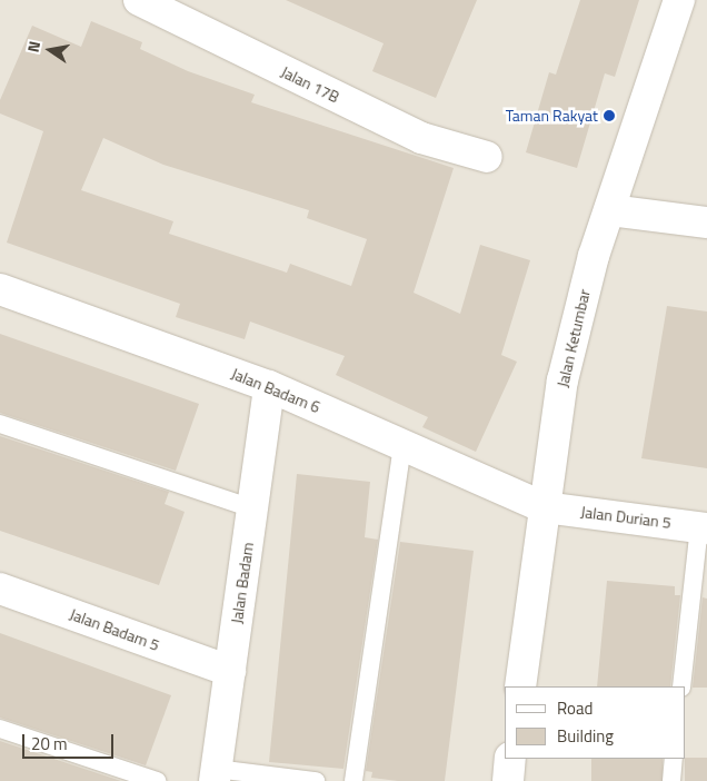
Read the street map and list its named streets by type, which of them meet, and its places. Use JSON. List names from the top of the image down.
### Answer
{
  "streets": {
    "street": [
      "Jalan 17B",
      "Jalan Ketumbar",
      "Jalan Badam 6",
      "Jalan Durian 5",
      "Jalan Badam",
      "Jalan Badam 5"
    ]
  },
  "crossings": [
    ["Jalan Ketumbar", "Jalan Badam 6"],
    ["Jalan Ketumbar", "Jalan Durian 5"],
    ["Jalan Badam 6", "Jalan Durian 5"],
    ["Jalan Badam 6", "Jalan Badam"],
    ["Jalan Badam", "Jalan Badam 5"]
  ],
  "places": ["Taman Rakyat"],
  "legend": ["Road", "Building"],
  "scale_bar": "20 m",
  "north": "left"
}
